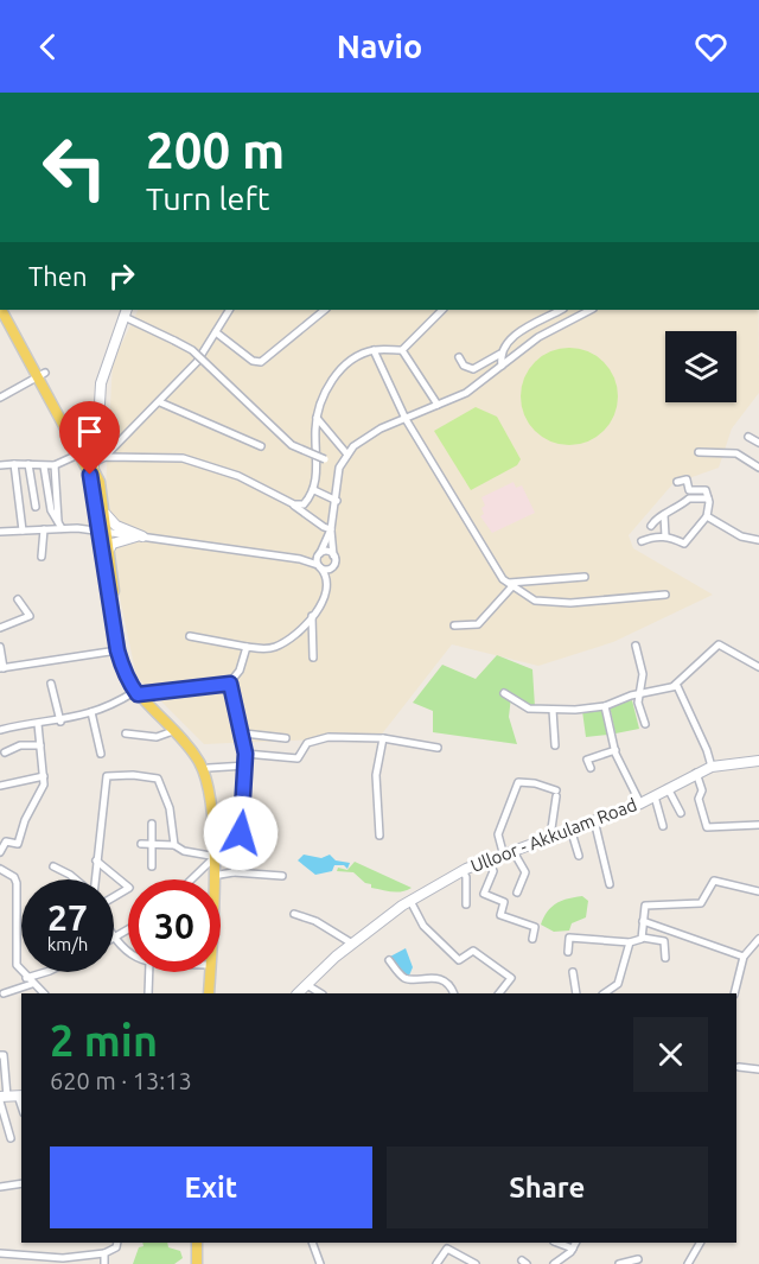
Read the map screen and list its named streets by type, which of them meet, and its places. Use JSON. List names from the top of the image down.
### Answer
{
  "streets": {
    "main road": ["Ulloor - Akkulam Road"]
  },
  "page": {
    "header": "Navio",
    "turn": ["200 m", "Turn left"],
    "then": "Then",
    "speed": "27 km/h",
    "limit": "30",
    "heading": ["2 min", "620 m · 13:13"],
    "buttons": ["Exit", "Share"]
  }
}
